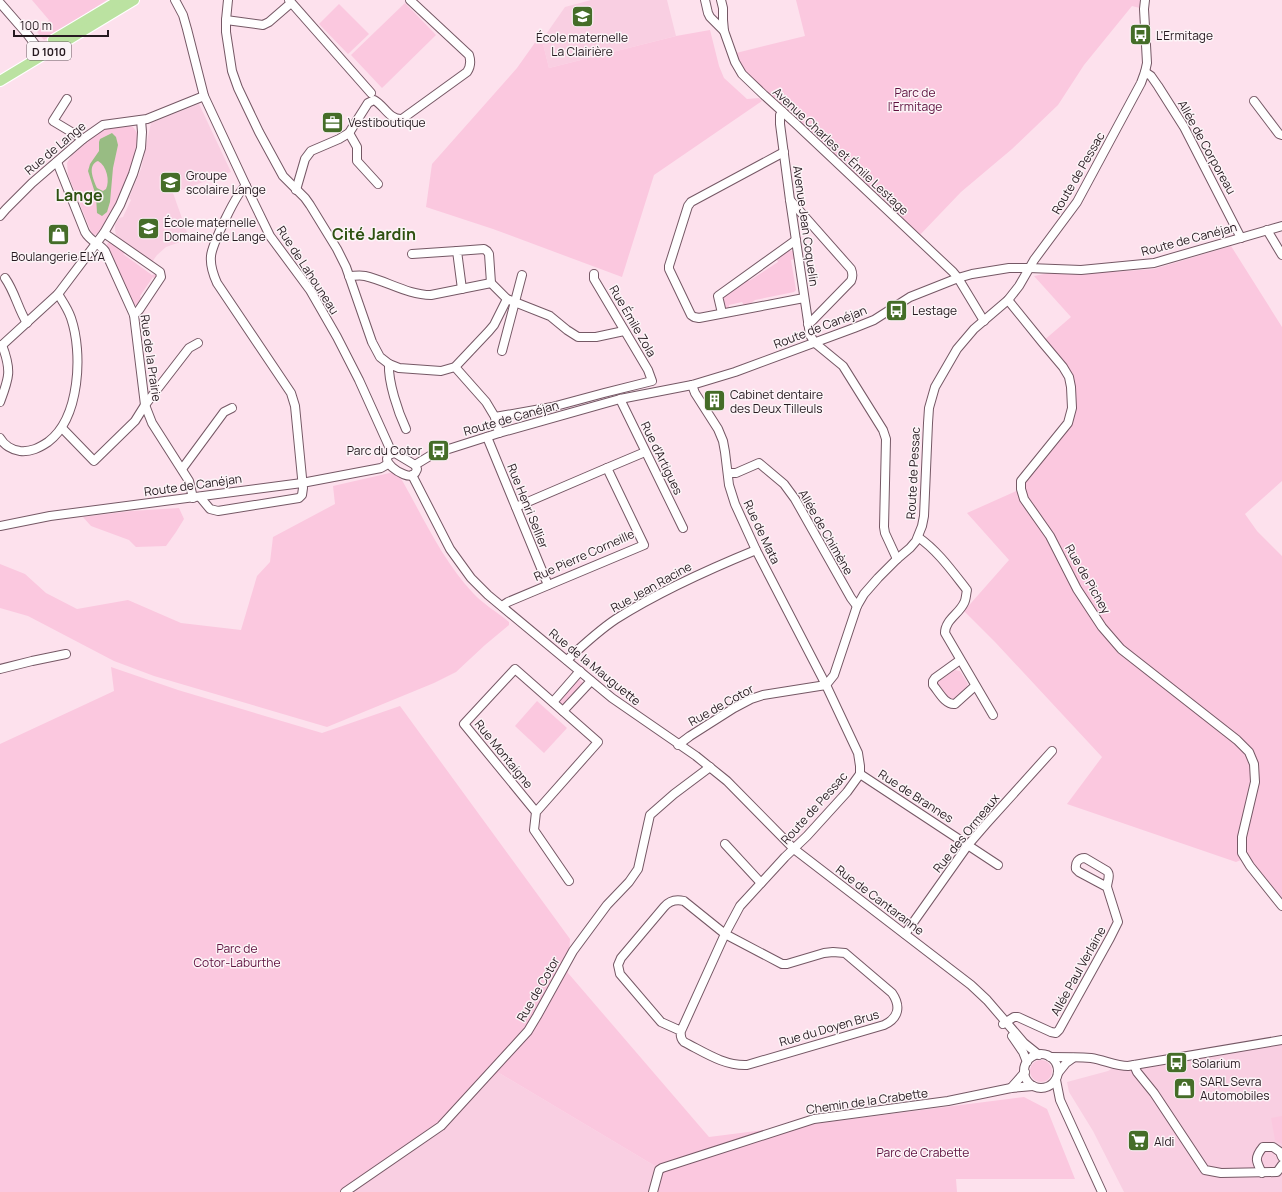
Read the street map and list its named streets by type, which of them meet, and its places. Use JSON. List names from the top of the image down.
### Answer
{
  "streets": {
    "main road": ["D 1010"],
    "street": [
      "Allée de Corporeau",
      "Rue de Lange",
      "Avenue Charles et Émile Lestage",
      "Route de Pessac",
      "Avenue Jean Coquelin",
      "Route de Canéjan",
      "Rue de Lahouneau",
      "Rue Émile Zola",
      "Rue de la Prairie",
      "Rue d'Artigues",
      "Rue Henri Sellier",
      "Rue de Mata",
      "Allée de Chimène",
      "Rue Pierre Corneille",
      "Rue de Pichey",
      "Rue Jean Racine",
      "Rue de la Mauguette",
      "Rue de Cotor",
      "Rue Montaigne",
      "Rue de Brannes",
      "Rue des Ormeaux",
      "Rue de Cantaranne",
      "Allée Paul Verlaine",
      "Rue du Doyen Brus",
      "Chemin de la Crabette"
    ]
  },
  "crossings": [
    ["Allée de Corporeau", "Route de Pessac"],
    ["Allée de Corporeau", "Route de Canéjan"],
    ["Rue de Lange", "Rue de Lahouneau"],
    ["Rue de Lange", "Rue de la Prairie"],
    ["Avenue Charles et Émile Lestage", "Route de Pessac"],
    ["Avenue Charles et Émile Lestage", "Avenue Jean Coquelin"],
    ["Avenue Charles et Émile Lestage", "Route de Canéjan"],
    ["Route de Pessac", "Route de Canéjan"],
    ["Route de Pessac", "Rue de Mata"],
    ["Route de Pessac", "Allée de Chimène"],
    ["Route de Pessac", "Rue de Pichey"],
    ["Route de Pessac", "Rue de la Mauguette"],
    ["Route de Pessac", "Rue de Cotor"],
    ["Route de Pessac", "Rue de Brannes"],
    ["Route de Pessac", "Rue de Cantaranne"],
    ["Route de Pessac", "Rue du Doyen Brus"],
    ["Avenue Jean Coquelin", "Route de Canéjan"],
    ["Route de Canéjan", "Rue de la Prairie"],
    ["Route de Canéjan", "Rue d'Artigues"],
    ["Route de Canéjan", "Rue Henri Sellier"],
    ["Route de Canéjan", "Rue de Mata"],
    ["Rue Henri Sellier", "Rue Pierre Corneille"],
    ["Rue de Mata", "Allée de Chimène"],
    ["Rue de Mata", "Rue Jean Racine"],
    ["Rue de Mata", "Rue de Cotor"],
    ["Rue Pierre Corneille", "Rue de la Mauguette"],
    ["Rue Jean Racine", "Rue de la Mauguette"],
    ["Rue de la Mauguette", "Rue de Cotor"],
    ["Rue de la Mauguette", "Rue de Cantaranne"],
    ["Rue de Brannes", "Rue des Ormeaux"],
    ["Rue des Ormeaux", "Rue de Cantaranne"],
    ["Rue de Cantaranne", "Allée Paul Verlaine"],
    ["Rue de Cantaranne", "Chemin de la Crabette"]
  ],
  "districts": ["Lange", "Cité Jardin"],
  "parks": ["Parc de l'Ermitage", "Parc de Cotor-Laburthe", "Parc de Crabette"],
  "places": {
    "school or university": ["École maternelle La Clairière", "Groupe scolaire Lange", "École maternelle Domaine de Lange"],
    "bus stop": [
      "L'Ermitage",
      "Lestage",
      "Parc du Cotor",
      "Solarium"
    ],
    "office": ["Vestiboutique"],
    "shop": ["Boulangerie ELYA", "SARL Sevra Automobiles"],
    "building": ["Cabinet dentaire des Deux Tilleuls"],
    "supermarket": ["Aldi"]
  },
  "scale_bar": "100 m"
}
